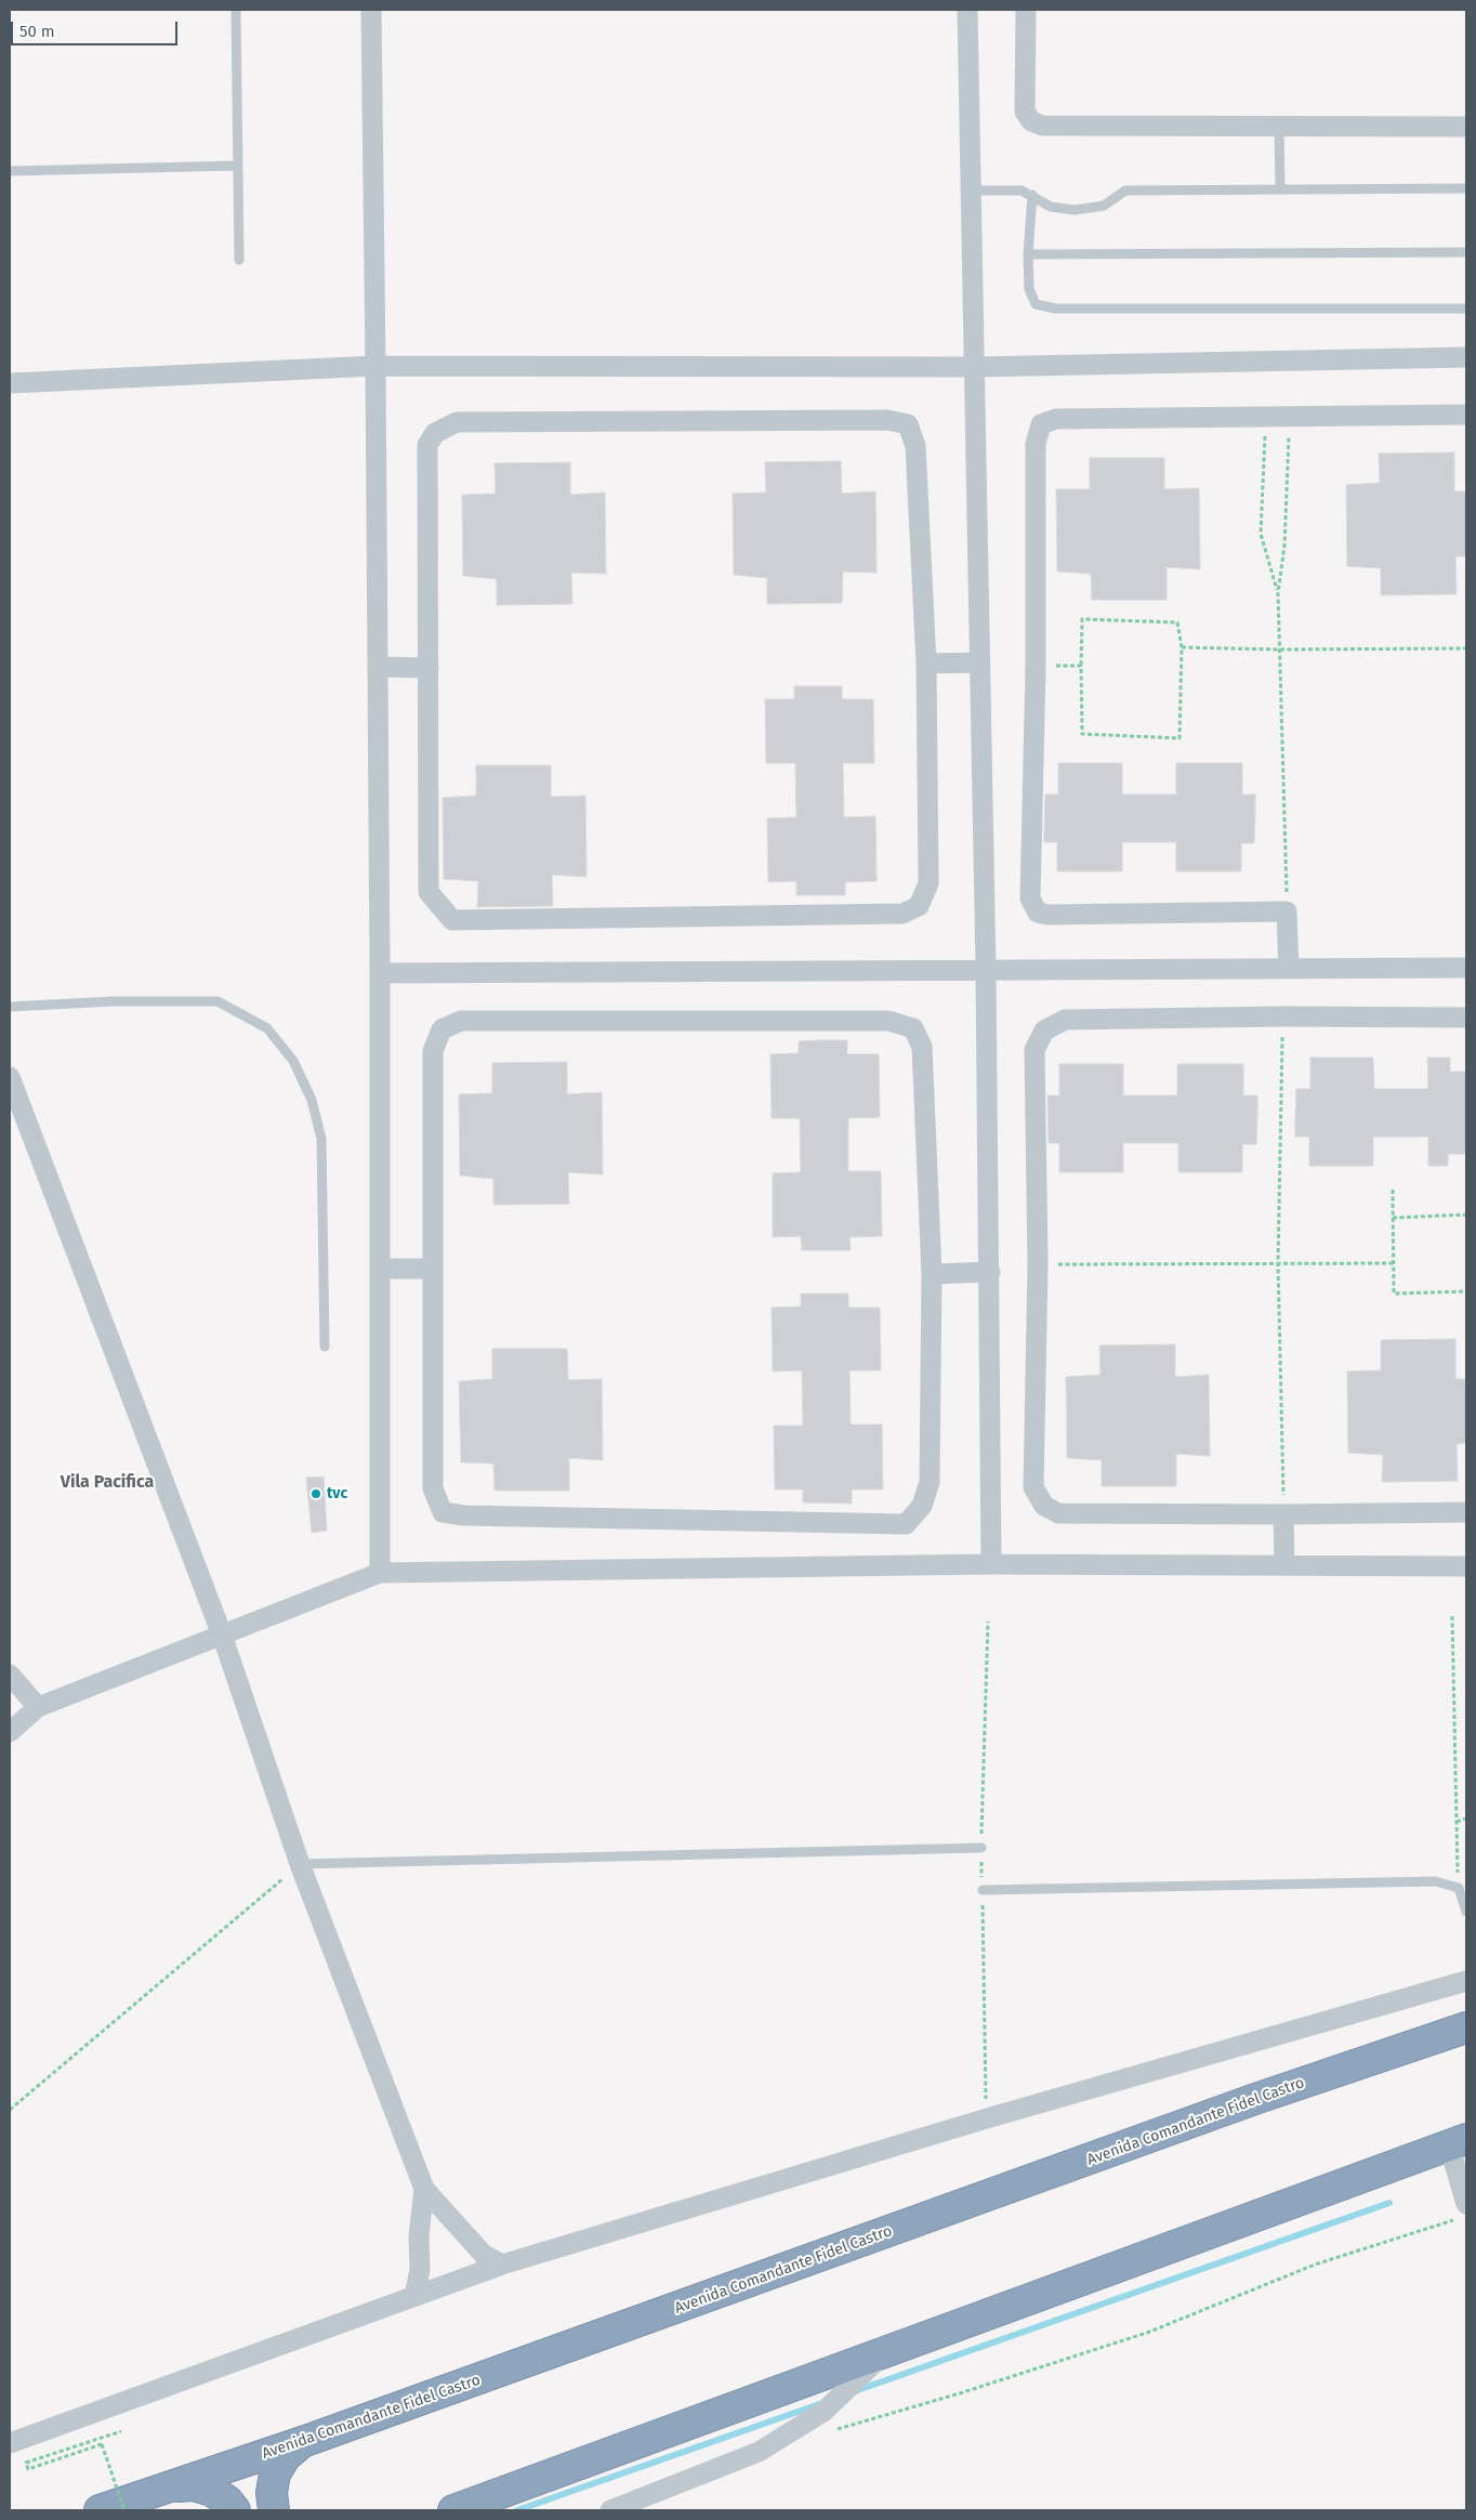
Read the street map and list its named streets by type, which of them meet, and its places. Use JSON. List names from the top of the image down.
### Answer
{
  "streets": {
    "highway": ["Avenida Comandante Fidel Castro"]
  },
  "districts": ["Vila Pacifica"],
  "places": ["tvc"],
  "scale_bar": "50 m"
}
